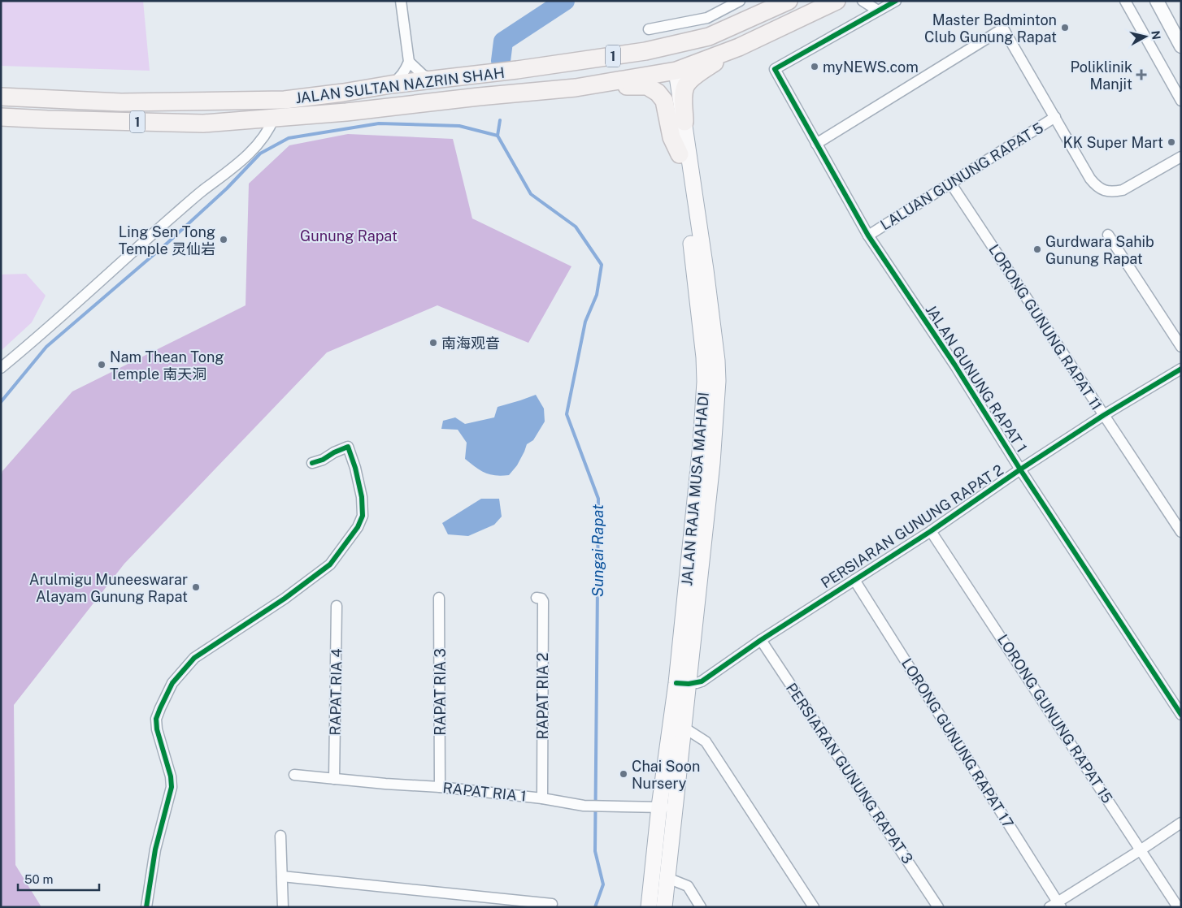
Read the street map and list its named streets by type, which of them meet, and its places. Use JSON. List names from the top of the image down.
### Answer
{
  "streets": {
    "highway": ["1", "JALAN SULTAN NAZRIN SHAH"],
    "main road": ["JALAN RAJA MUSA MAHADI"],
    "street": [
      "LALUAN GUNUNG RAPAT 5",
      "LORONG GUNUNG RAPAT 11",
      "JALAN GUNUNG RAPAT 1",
      "PERSIARAN GUNUNG RAPAT 2",
      "RAPAT RIA 4",
      "RAPAT RIA 3",
      "RAPAT RIA 2",
      "LORONG GUNUNG RAPAT 15",
      "LORONG GUNUNG RAPAT 17",
      "PERSIARAN GUNUNG RAPAT 3",
      "RAPAT RIA 1"
    ]
  },
  "crossings": [
    ["JALAN SULTAN NAZRIN SHAH", "JALAN RAJA MUSA MAHADI"],
    ["LALUAN GUNUNG RAPAT 5", "LORONG GUNUNG RAPAT 11"],
    ["LALUAN GUNUNG RAPAT 5", "JALAN GUNUNG RAPAT 1"],
    ["LORONG GUNUNG RAPAT 11", "PERSIARAN GUNUNG RAPAT 2"],
    ["JALAN GUNUNG RAPAT 1", "PERSIARAN GUNUNG RAPAT 2"],
    ["JALAN RAJA MUSA MAHADI", "PERSIARAN GUNUNG RAPAT 2"],
    ["JALAN RAJA MUSA MAHADI", "RAPAT RIA 1"],
    ["PERSIARAN GUNUNG RAPAT 2", "LORONG GUNUNG RAPAT 15"],
    ["PERSIARAN GUNUNG RAPAT 2", "LORONG GUNUNG RAPAT 17"],
    ["PERSIARAN GUNUNG RAPAT 2", "PERSIARAN GUNUNG RAPAT 3"],
    ["RAPAT RIA 4", "RAPAT RIA 1"],
    ["RAPAT RIA 3", "RAPAT RIA 1"],
    ["RAPAT RIA 2", "RAPAT RIA 1"]
  ],
  "water": ["Sungai Rapat"],
  "parks": ["Gunung Rapat"],
  "places": {
    "other": [
      "Master Badminton Club Gunung Rapat",
      "myNEWS.com",
      "KK Super Mart",
      "Ling Sen Tong Temple 灵仙岩",
      "Gurdwara Sahib Gunung Rapat",
      "南海观音",
      "Nam Thean Tong Temple 南天洞",
      "Arulmigu Muneeswarar Alayam Gunung Rapat",
      "Chai Soon Nursery"
    ],
    "health": ["Poliklinik Manjit"]
  },
  "scale_bar": "50 m",
  "north": "right"
}
